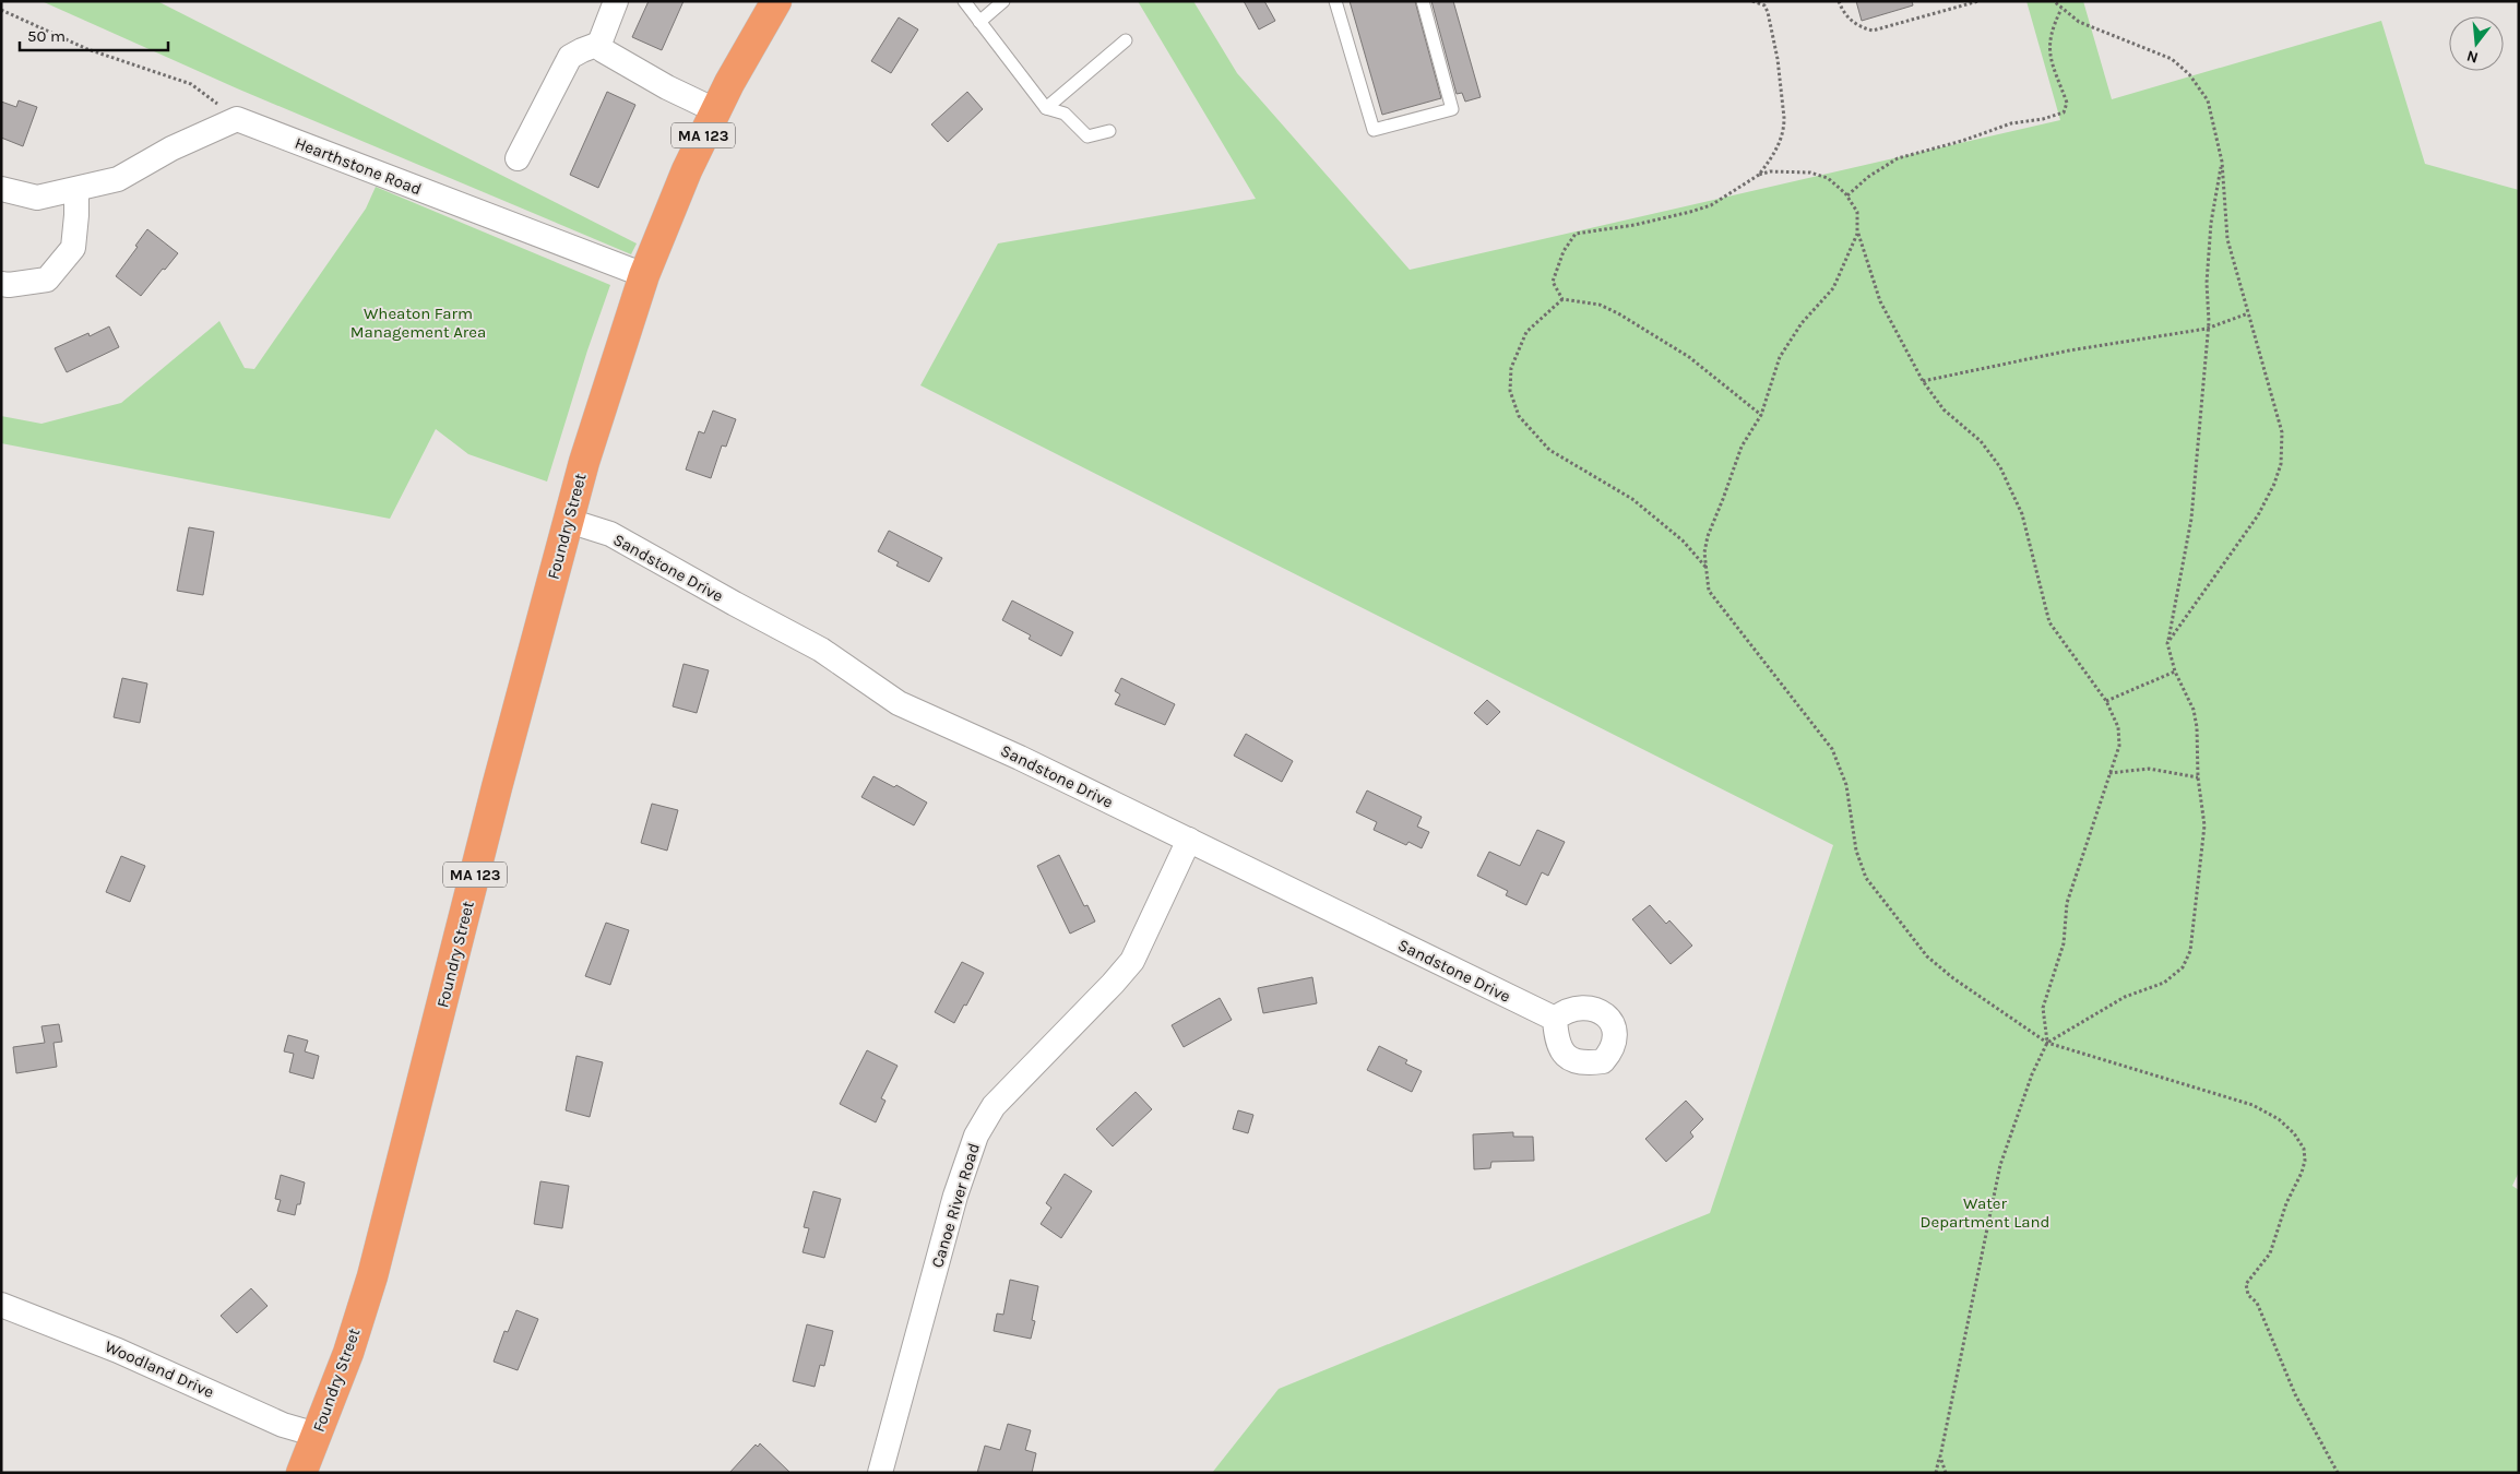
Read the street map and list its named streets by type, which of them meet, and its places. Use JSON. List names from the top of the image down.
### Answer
{
  "streets": {
    "highway": ["MA 123", "Foundry Street"],
    "street": [
      "Hearthstone Road",
      "Sandstone Drive",
      "Canoe River Road",
      "Woodland Drive"
    ]
  },
  "crossings": [
    ["MA 123", "Hearthstone Road"],
    ["MA 123", "Foundry Street"],
    ["Hearthstone Road", "Foundry Street"],
    ["Foundry Street", "Sandstone Drive"],
    ["Foundry Street", "Woodland Drive"],
    ["Sandstone Drive", "Canoe River Road"]
  ],
  "parks": ["Wheaton Farm Management Area", "Water Department Land"],
  "scale_bar": "50 m",
  "north": "bottom"
}
